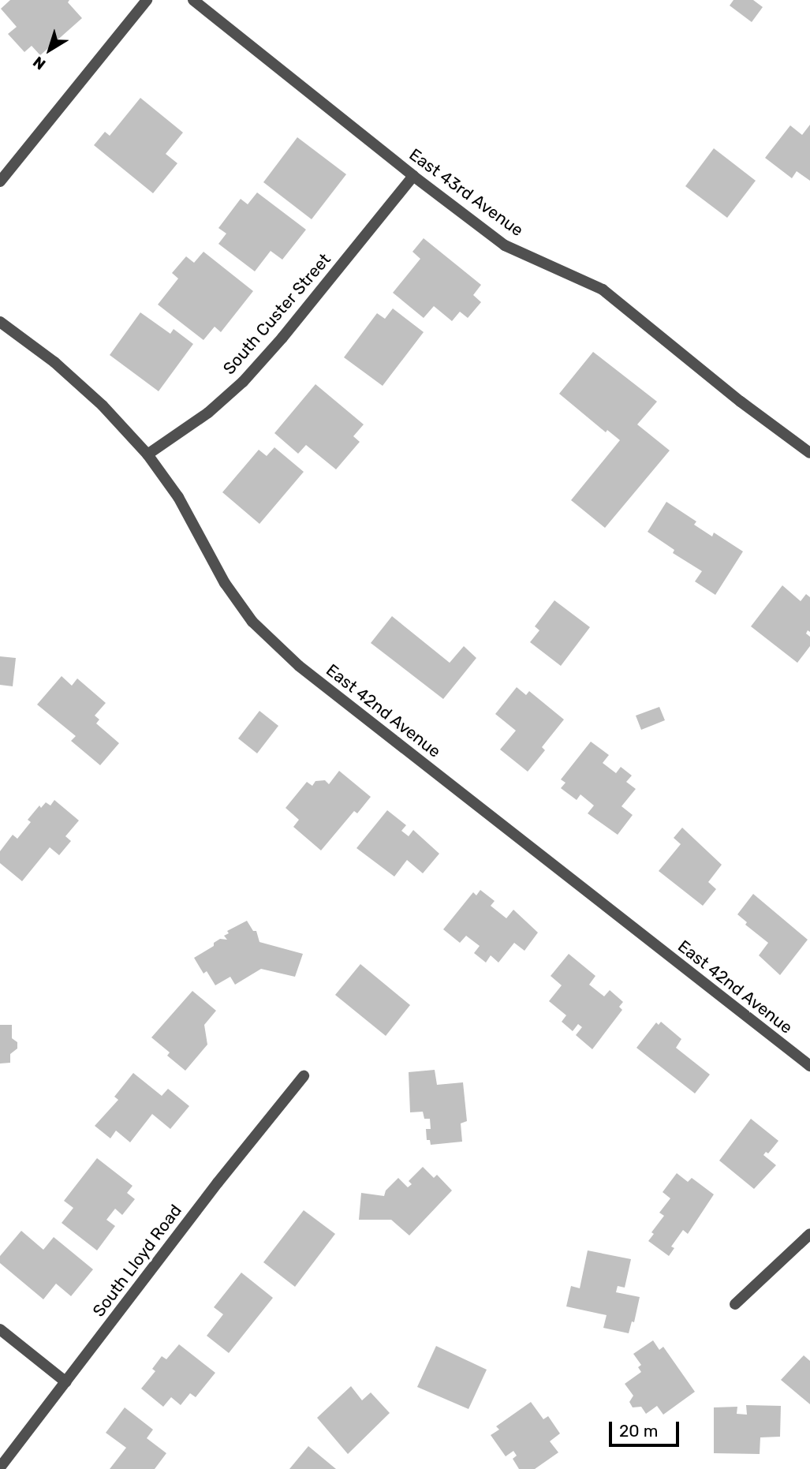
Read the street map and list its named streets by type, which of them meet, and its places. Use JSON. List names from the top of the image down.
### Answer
{
  "streets": {
    "street": [
      "East 43rd Avenue",
      "South Custer Street",
      "East 42nd Avenue",
      "South Lloyd Road"
    ]
  },
  "crossings": [
    ["East 43rd Avenue", "South Custer Street"],
    ["South Custer Street", "East 42nd Avenue"]
  ],
  "scale_bar": "20 m",
  "north": "bottom left"
}
